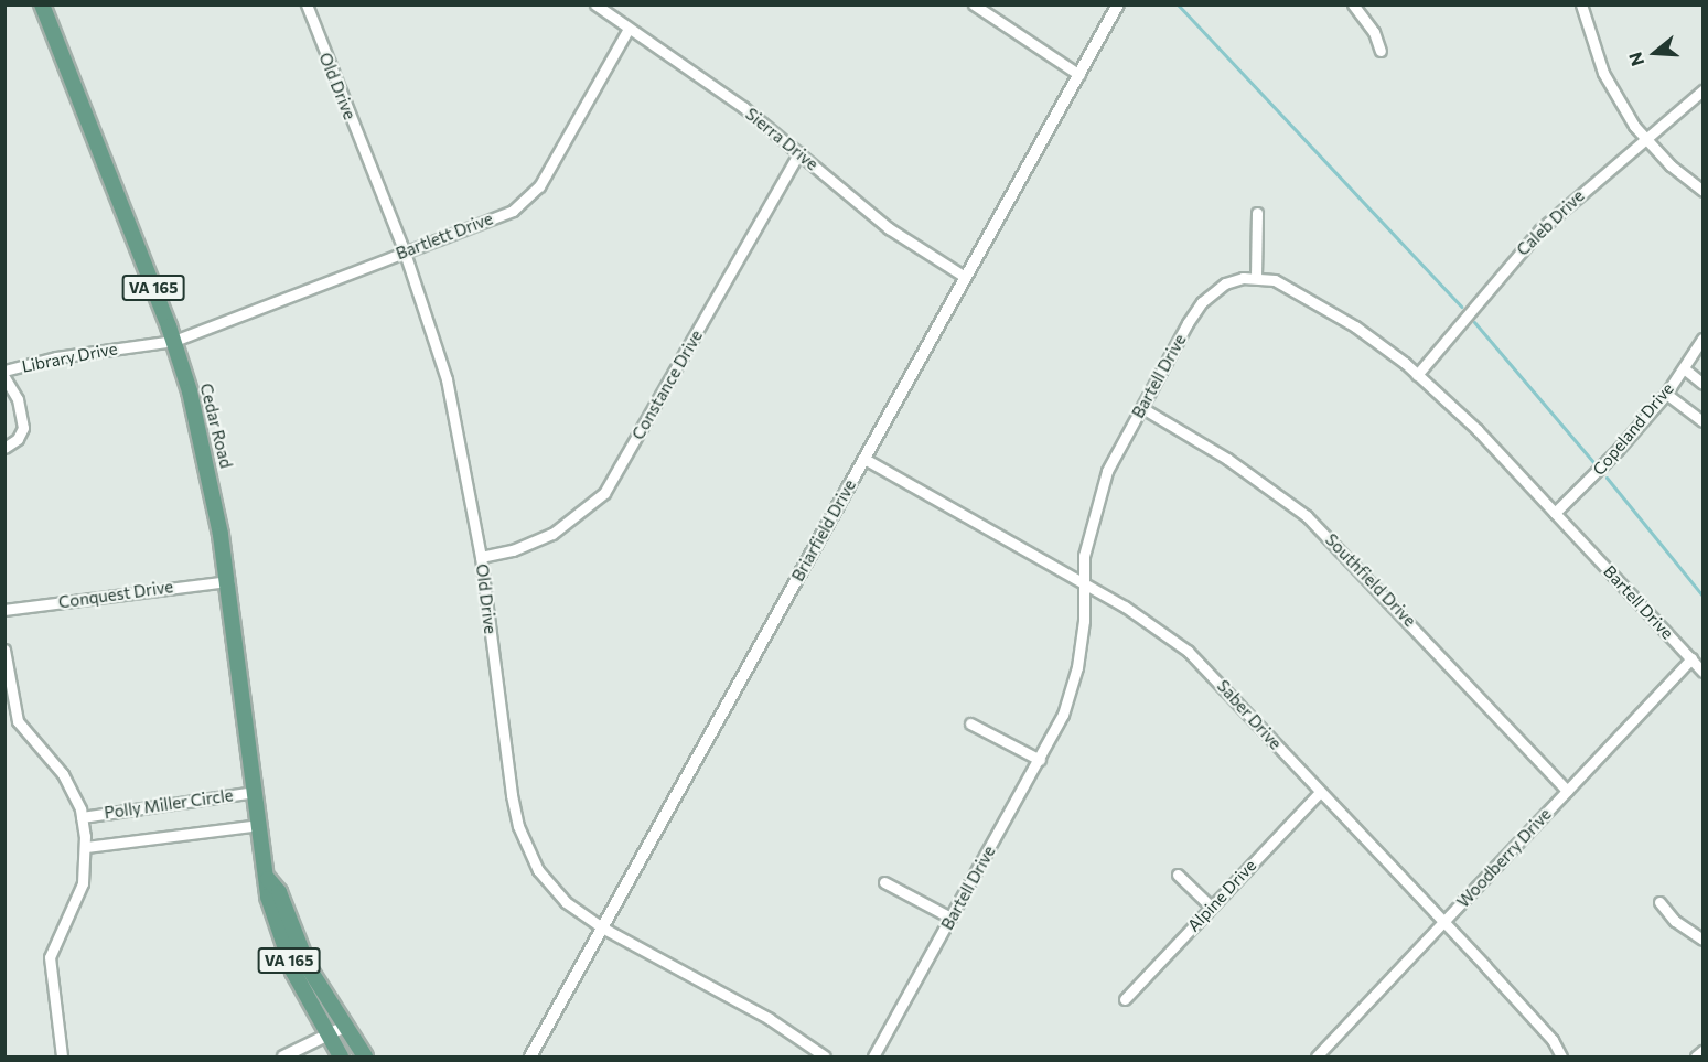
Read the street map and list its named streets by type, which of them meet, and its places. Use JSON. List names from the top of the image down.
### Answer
{
  "streets": {
    "main road": ["VA 165", "Cedar Road"],
    "street": [
      "Old Drive",
      "Sierra Drive",
      "Caleb Drive",
      "Bartlett Drive",
      "Library Drive",
      "Bartell Drive",
      "Constance Drive",
      "Copeland Drive",
      "Briarfield Drive",
      "Southfield Drive",
      "Conquest Drive",
      "Saber Drive",
      "Polly Miller Circle",
      "Woodberry Drive",
      "Alpine Drive"
    ]
  },
  "crossings": [
    ["Old Drive", "Bartlett Drive"],
    ["Old Drive", "Constance Drive"],
    ["Old Drive", "Briarfield Drive"],
    ["Sierra Drive", "Bartlett Drive"],
    ["Sierra Drive", "Constance Drive"],
    ["Sierra Drive", "Briarfield Drive"],
    ["Caleb Drive", "Bartell Drive"],
    ["Bartlett Drive", "Library Drive"],
    ["Bartlett Drive", "Cedar Road"],
    ["Library Drive", "Cedar Road"],
    ["Bartell Drive", "Copeland Drive"],
    ["Bartell Drive", "Southfield Drive"],
    ["Bartell Drive", "Saber Drive"],
    ["Bartell Drive", "Woodberry Drive"],
    ["Cedar Road", "Conquest Drive"],
    ["Cedar Road", "Polly Miller Circle"],
    ["Briarfield Drive", "Saber Drive"],
    ["Southfield Drive", "Woodberry Drive"],
    ["Saber Drive", "Woodberry Drive"],
    ["Saber Drive", "Alpine Drive"]
  ],
  "north": "left"
}
